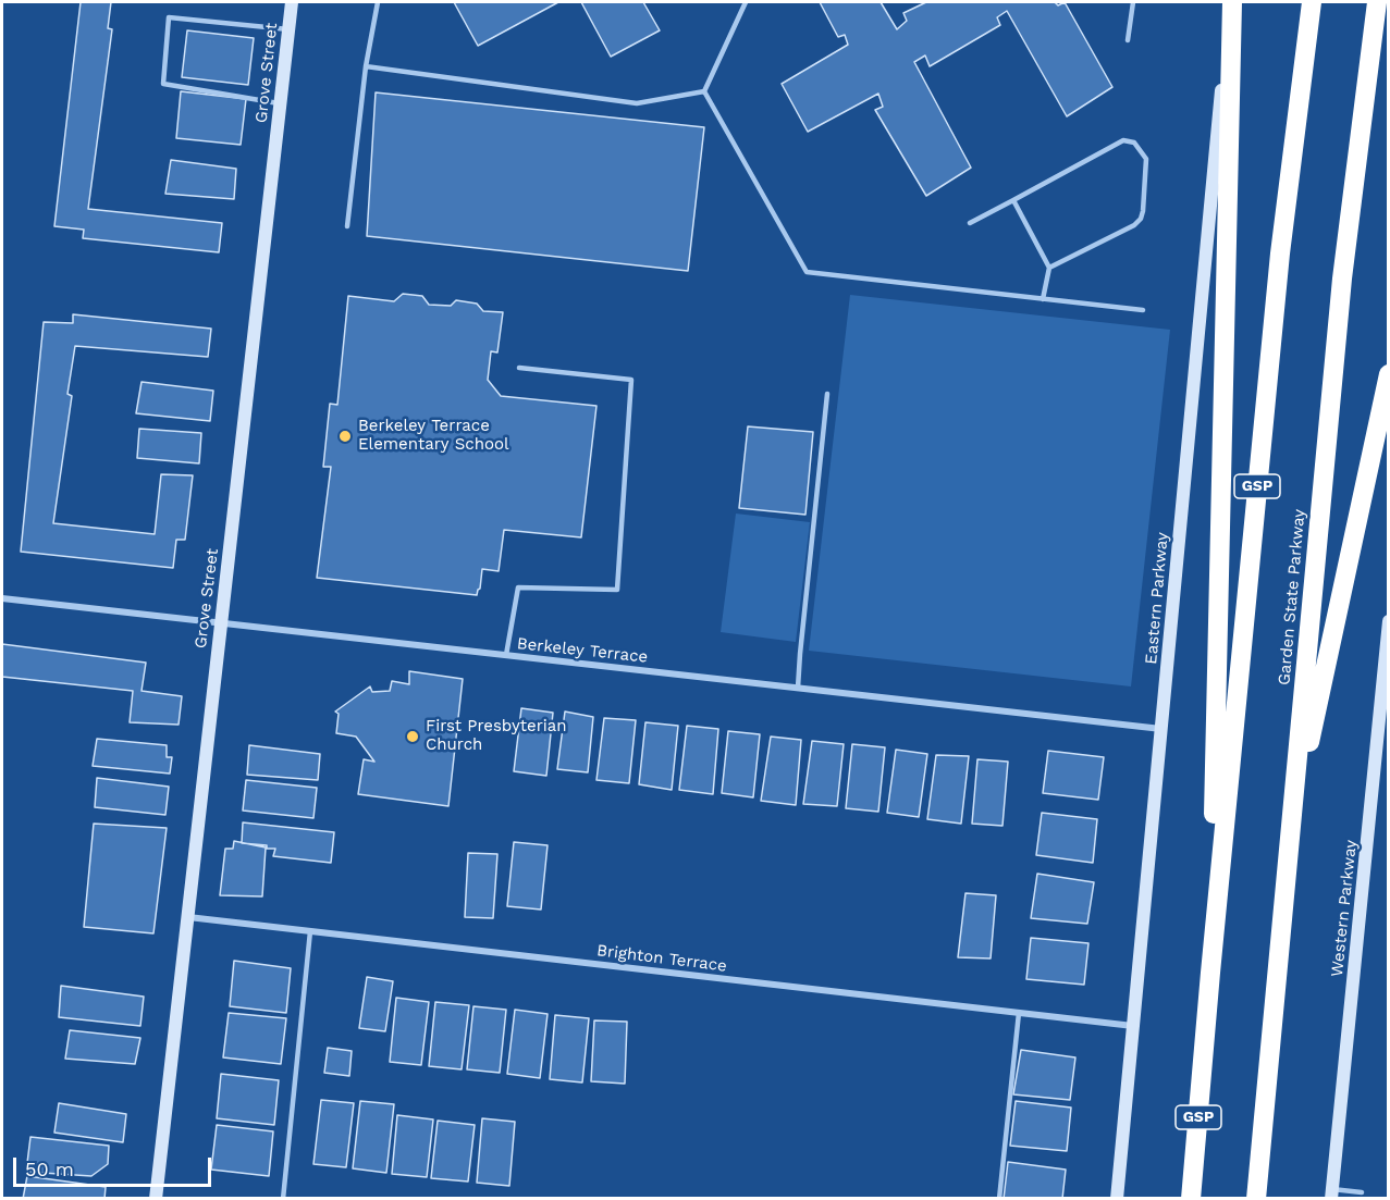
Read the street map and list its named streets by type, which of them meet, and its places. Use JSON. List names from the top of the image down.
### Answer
{
  "streets": {
    "highway": ["GSP", "Garden State Parkway"],
    "main road": ["Grove Street", "Eastern Parkway", "Western Parkway"],
    "street": ["Berkeley Terrace", "Brighton Terrace"]
  },
  "crossings": [
    ["Grove Street", "Berkeley Terrace"],
    ["Grove Street", "Brighton Terrace"],
    ["Eastern Parkway", "Berkeley Terrace"],
    ["Eastern Parkway", "Brighton Terrace"]
  ],
  "places": ["Berkeley Terrace Elementary School", "First Presbyterian Church"],
  "scale_bar": "50 m"
}
